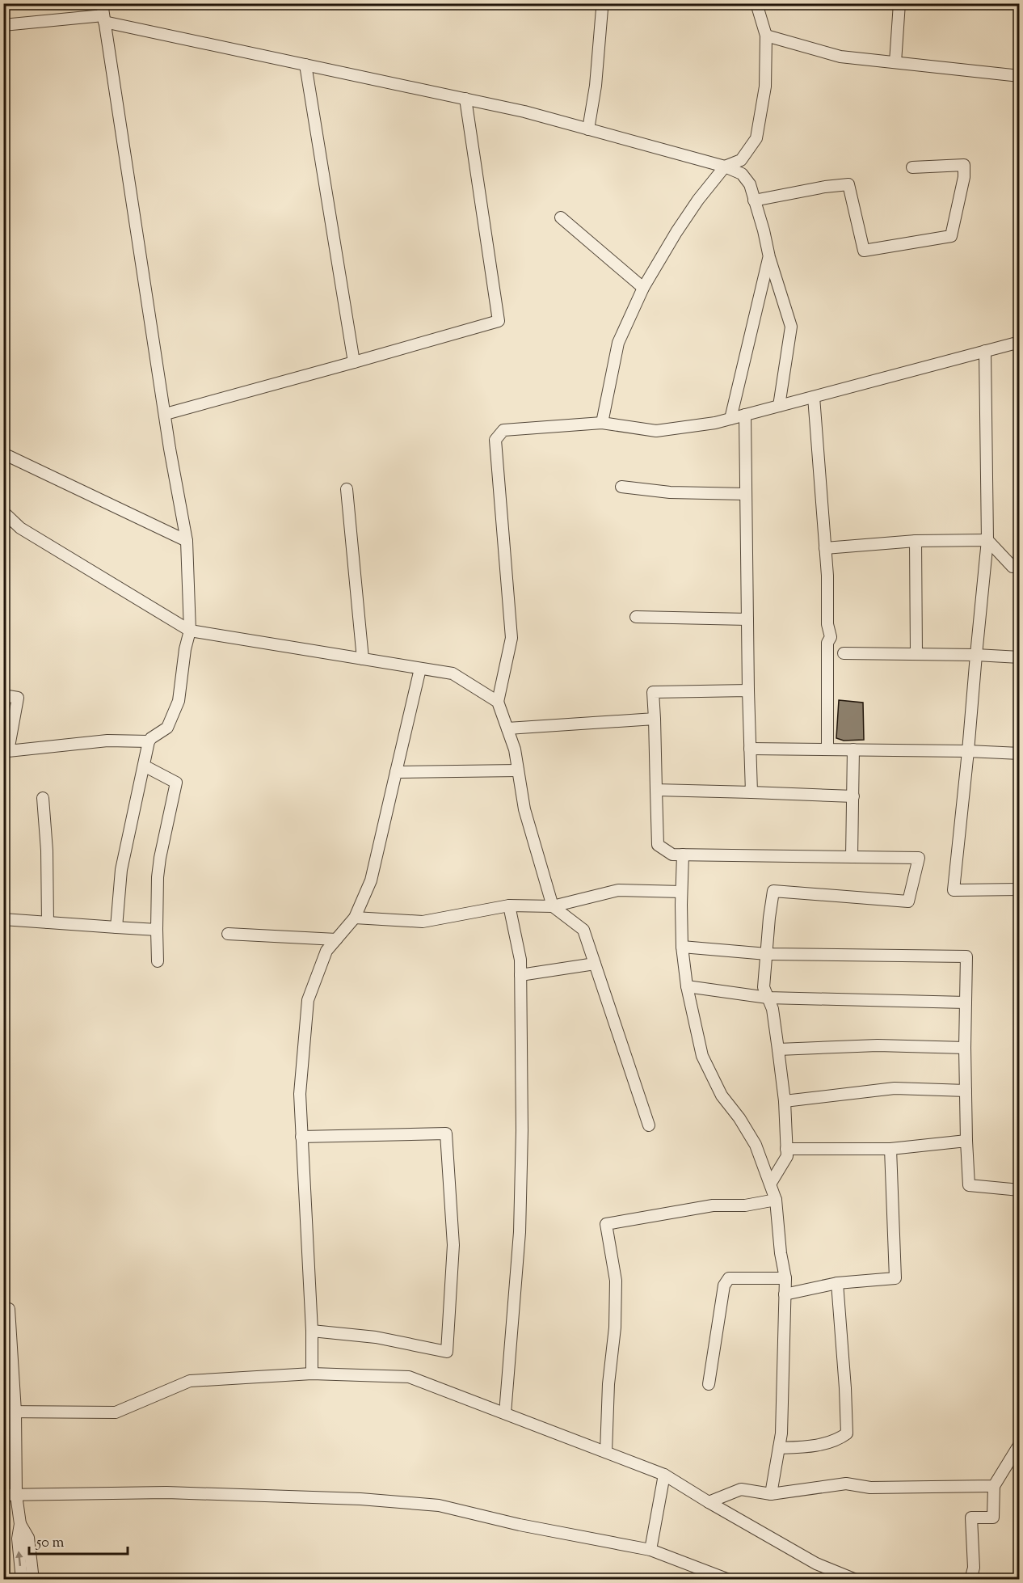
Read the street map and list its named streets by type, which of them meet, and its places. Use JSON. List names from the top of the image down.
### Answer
{
  "scale_bar": "50 m"
}
